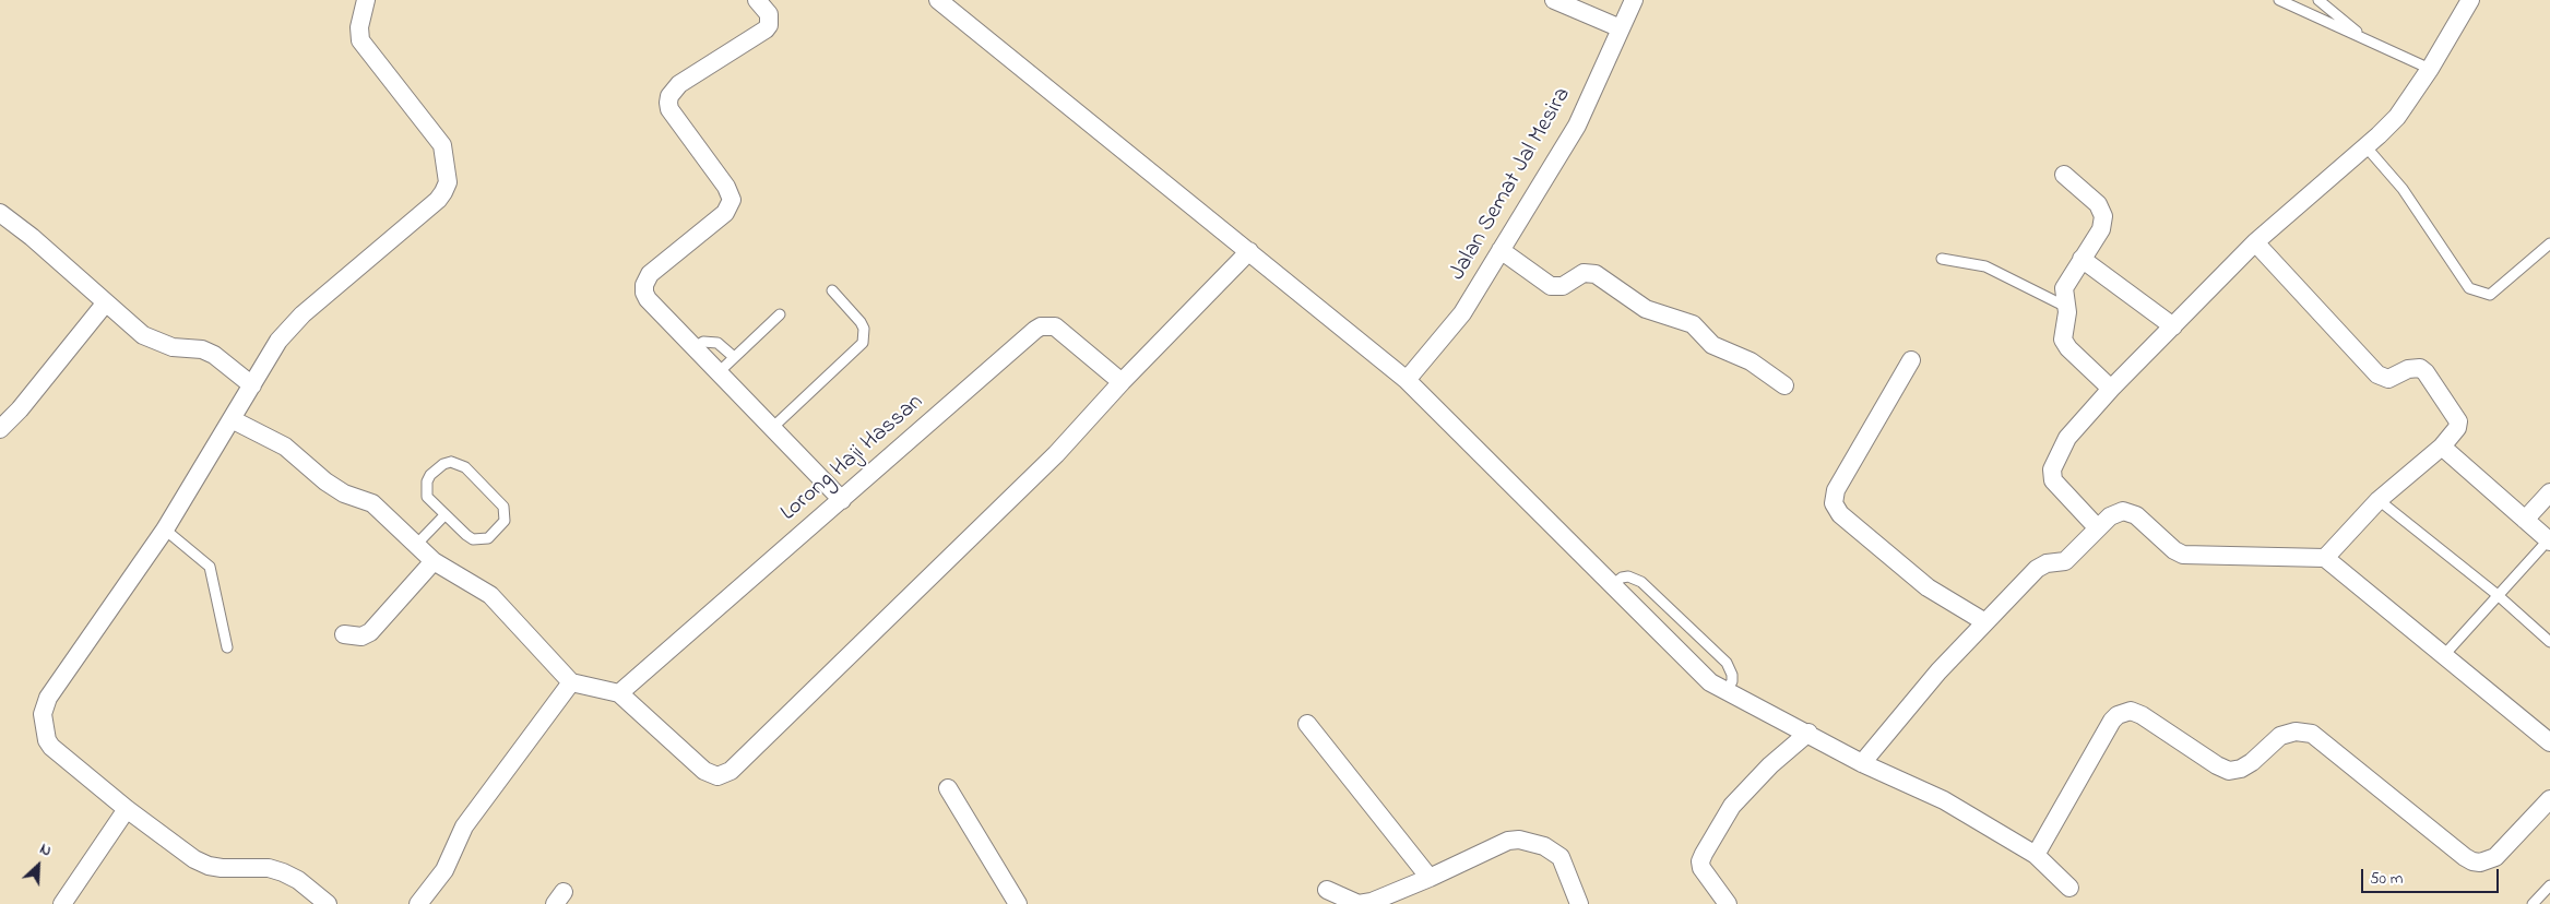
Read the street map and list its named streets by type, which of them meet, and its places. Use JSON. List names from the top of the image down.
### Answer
{
  "streets": {
    "street": ["Jalan Semat Jal Mesira", "Lorong Haji Hassan"]
  },
  "scale_bar": "50 m",
  "north": "top right"
}
